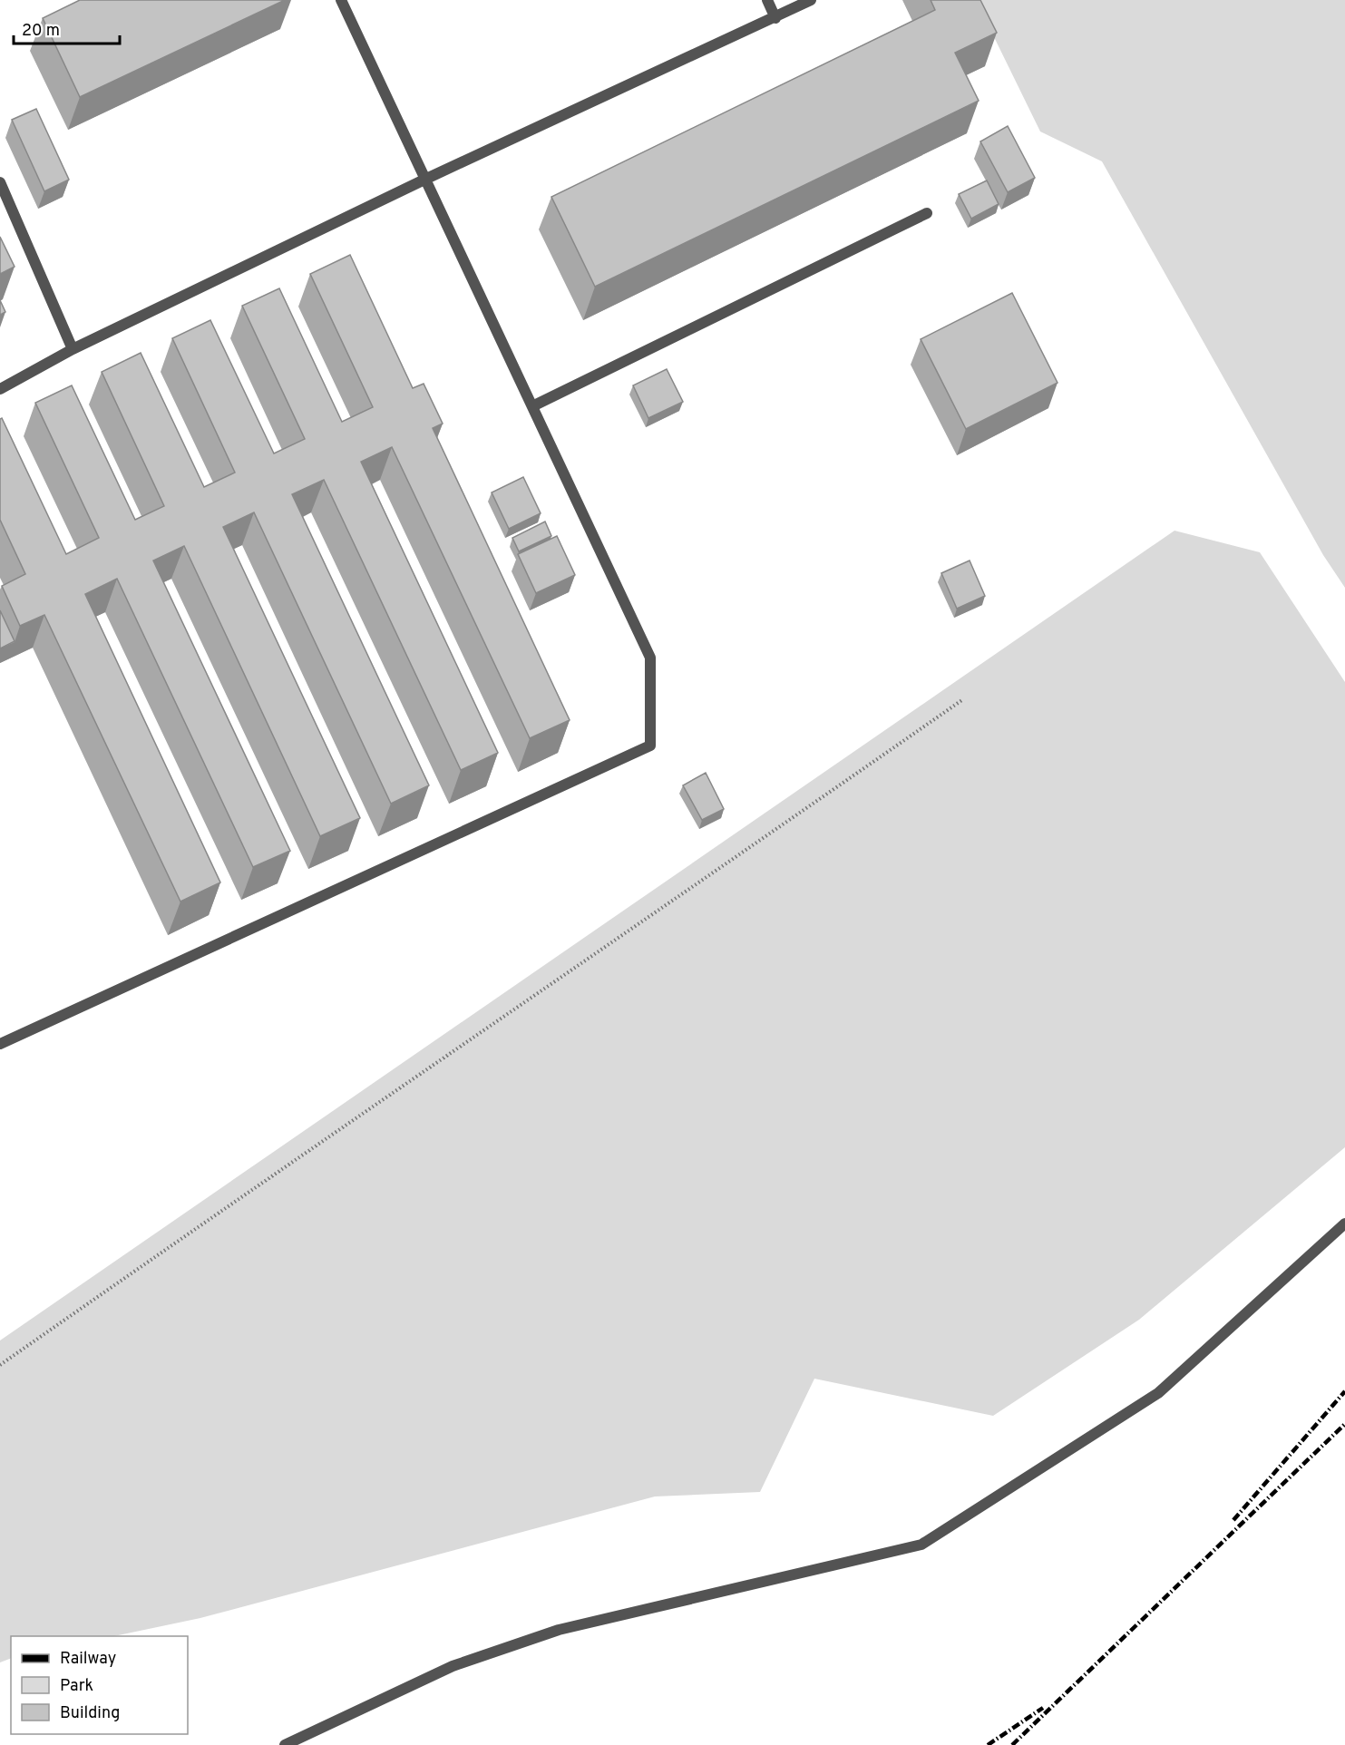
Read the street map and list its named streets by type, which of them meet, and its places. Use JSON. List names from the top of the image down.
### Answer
{
  "legend": ["Railway", "Park", "Building"],
  "scale_bar": "20 m"
}
